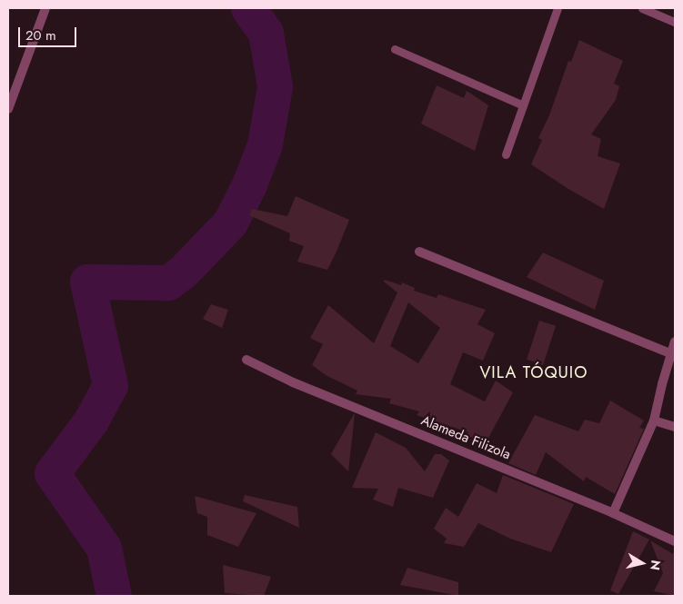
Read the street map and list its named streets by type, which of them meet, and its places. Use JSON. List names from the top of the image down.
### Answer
{
  "streets": {
    "street": ["Alameda Filizola"]
  },
  "districts": ["VILA TÓQUIO"],
  "scale_bar": "20 m",
  "north": "right"
}
